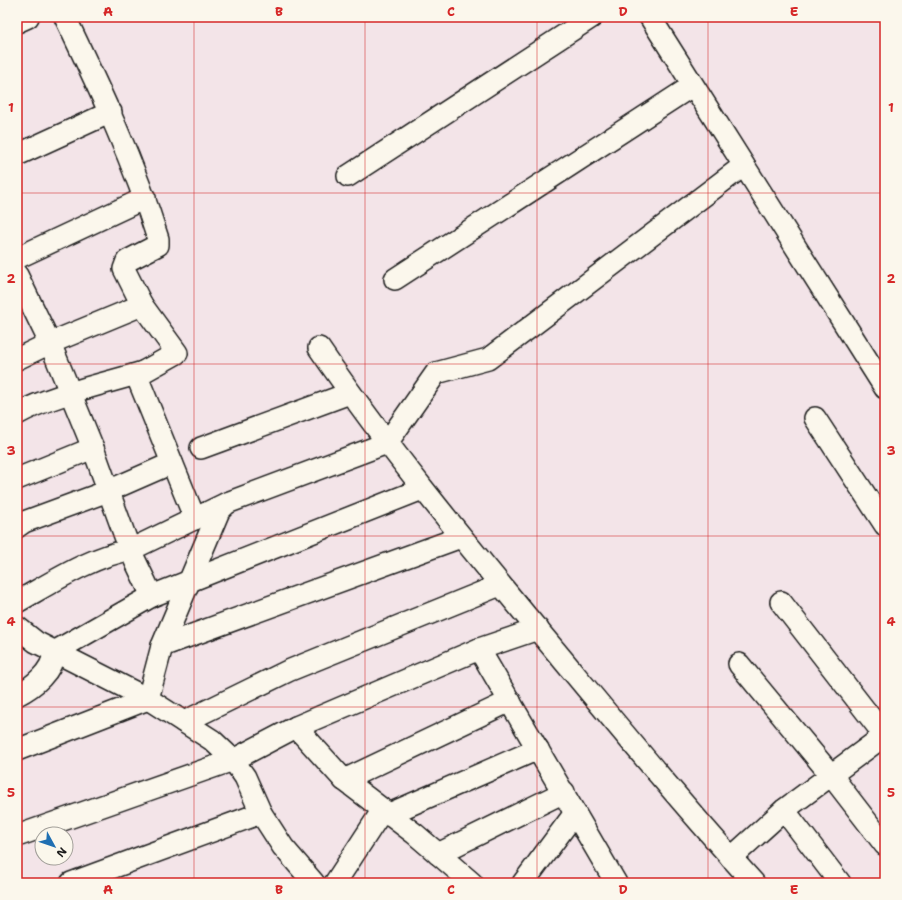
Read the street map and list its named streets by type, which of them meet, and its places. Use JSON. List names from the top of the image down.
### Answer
{
  "north": "bottom right",
  "grid": {
    "columns": [
      "A",
      "B",
      "C",
      "D",
      "E"
    ],
    "rows": [
      "1",
      "2",
      "3",
      "4",
      "5"
    ]
  }
}
